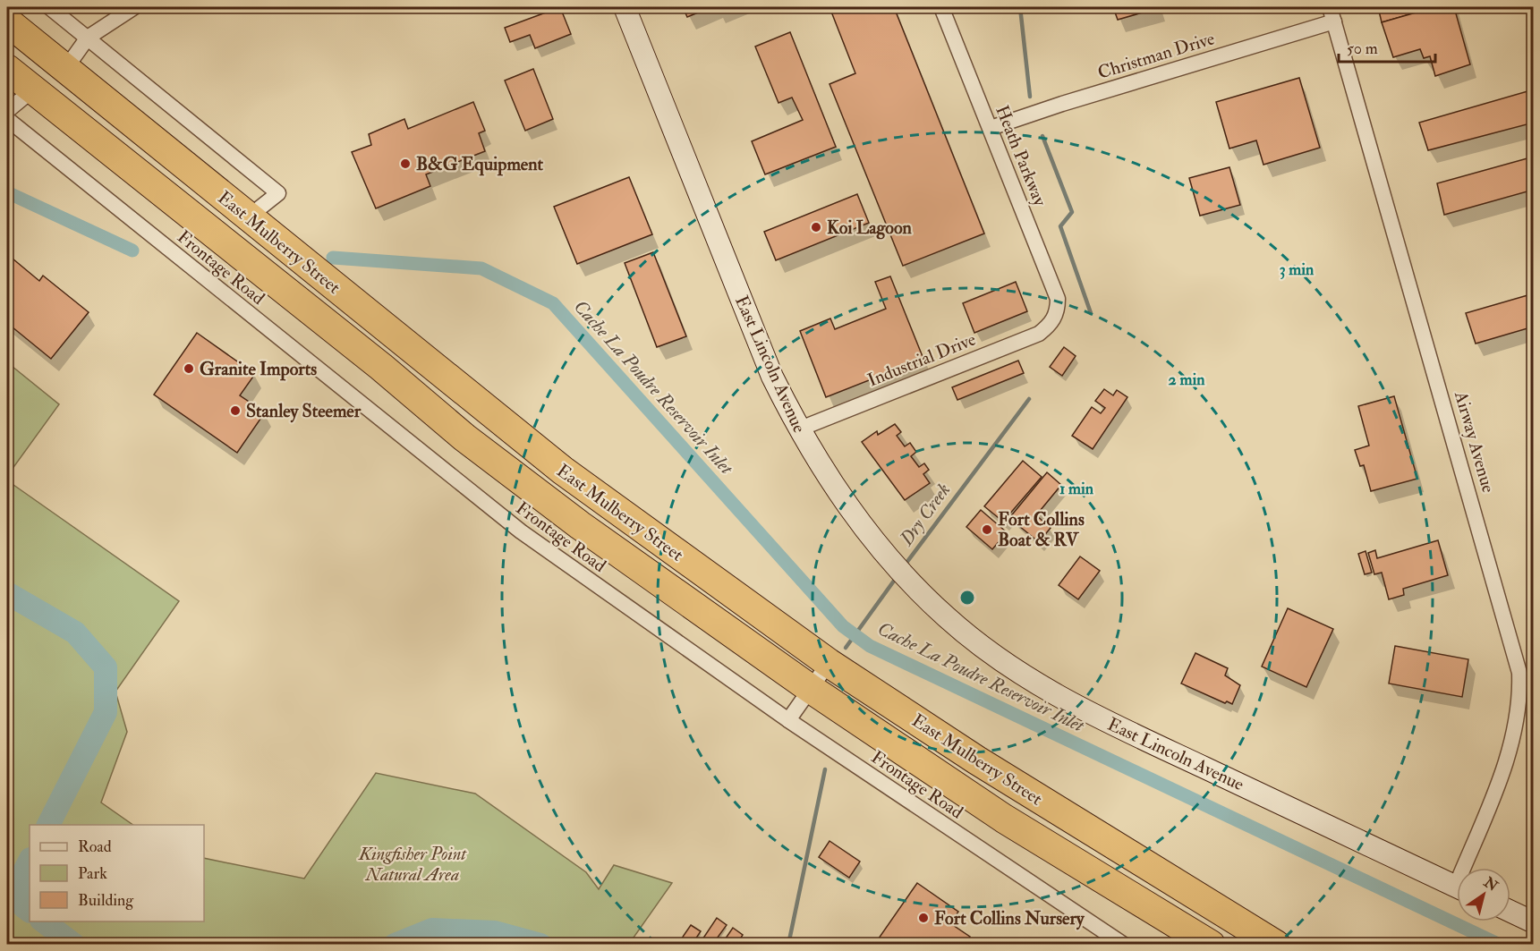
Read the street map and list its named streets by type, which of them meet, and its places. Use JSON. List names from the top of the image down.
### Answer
{
  "streets": {
    "highway": ["East Mulberry Street"],
    "street": [
      "Christman Drive",
      "Heath Parkway",
      "Frontage Road",
      "Industrial Drive",
      "East Lincoln Avenue",
      "Airway Avenue"
    ]
  },
  "crossings": [
    ["Christman Drive", "Heath Parkway"],
    ["Christman Drive", "Airway Avenue"],
    ["Heath Parkway", "Industrial Drive"],
    ["Industrial Drive", "East Lincoln Avenue"]
  ],
  "water": ["Cache La Poudre Reservoir Inlet", "Dry Creek"],
  "parks": ["Kingfisher Point Natural Area"],
  "places": [
    "B&G Equipment",
    "Koi Lagoon",
    "Granite Imports",
    "Stanley Steemer",
    "Fort Collins Boat & RV",
    "Fort Collins Nursery"
  ],
  "legend": ["Road", "Park", "Building"],
  "scale_bar": "50 m",
  "north": "top right",
  "rings": ["3 min", "2 min", "1 min"]
}
